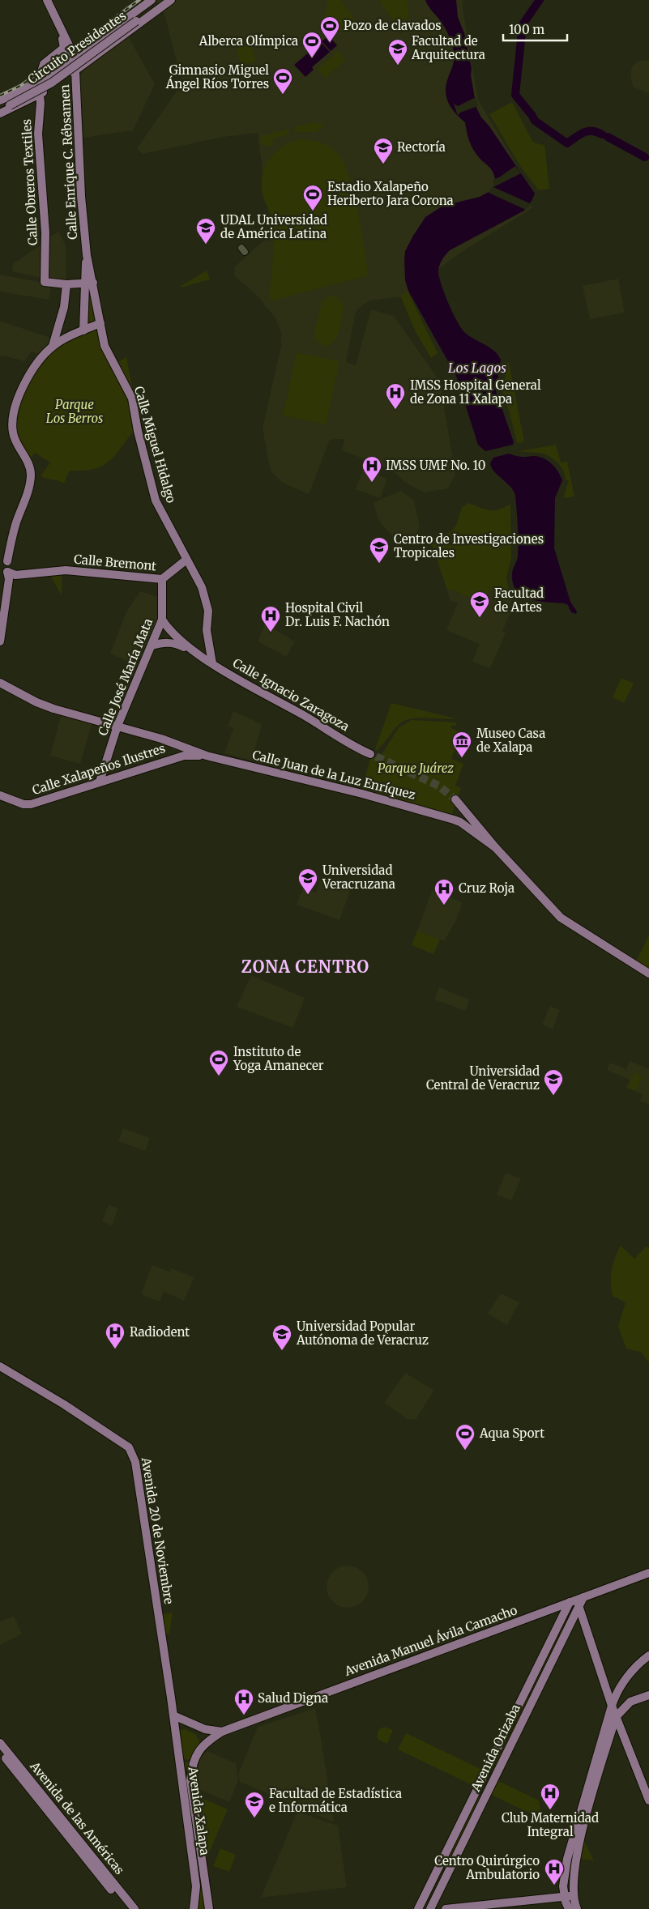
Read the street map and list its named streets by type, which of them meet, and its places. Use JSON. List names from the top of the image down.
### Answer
{
  "streets": {
    "main road": [
      "Circuito Presidentes",
      "Calle Enrique C. Rébsamen",
      "Calle Obreros Textiles",
      "Calle Miguel Hidalgo",
      "Calle Bremont",
      "Calle José María Mata",
      "Calle Ignacio Zaragoza",
      "Calle Xalapeños Ilustres",
      "Calle Juan de la Luz Enríquez",
      "Avenida 20 de Noviembre",
      "Avenida Manuel Ávila Camacho",
      "Avenida Orizaba",
      "Avenida Xalapa",
      "Avenida de las Américas"
    ]
  },
  "crossings": [
    ["Calle Enrique C. Rébsamen", "Calle Miguel Hidalgo"],
    ["Calle Miguel Hidalgo", "Calle Ignacio Zaragoza"],
    ["Calle Bremont", "Calle José María Mata"],
    ["Calle José María Mata", "Calle Ignacio Zaragoza"],
    ["Calle José María Mata", "Calle Xalapeños Ilustres"],
    ["Calle Xalapeños Ilustres", "Calle Juan de la Luz Enríquez"],
    ["Avenida 20 de Noviembre", "Avenida Manuel Ávila Camacho"],
    ["Avenida 20 de Noviembre", "Avenida Xalapa"],
    ["Avenida Manuel Ávila Camacho", "Avenida Orizaba"],
    ["Avenida Manuel Ávila Camacho", "Avenida Xalapa"]
  ],
  "districts": ["ZONA CENTRO"],
  "water": ["Los Lagos"],
  "parks": ["Parque Los Berros", "Parque Juárez"],
  "places": {
    "sports": [
      "Pozo de clavados",
      "Alberca Olímpica",
      "Gimnasio Miguel Ángel Ríos Torres",
      "Estadio Xalapeño Heriberto Jara Corona",
      "Instituto de Yoga Amanecer",
      "Aqua Sport"
    ],
    "school or university": [
      "Facultad de Arquitectura",
      "Rectoría",
      "UDAL Universidad de América Latina",
      "Centro de Investigaciones Tropicales",
      "Facultad de Artes",
      "Universidad Veracruzana",
      "Universidad Central de Veracruz",
      "Universidad Popular Autónoma de Veracruz",
      "Facultad de Estadística e Informática"
    ],
    "hospital": [
      "IMSS Hospital General de Zona 11 Xalapa",
      "IMSS UMF No. 10",
      "Hospital Civil Dr. Luis F. Nachón",
      "Cruz Roja",
      "Radiodent",
      "Salud Digna",
      "Club Maternidad Integral",
      "Centro Quirúrgico Ambulatorio"
    ],
    "museum": ["Museo Casa de Xalapa"]
  },
  "scale_bar": "100 m"
}
